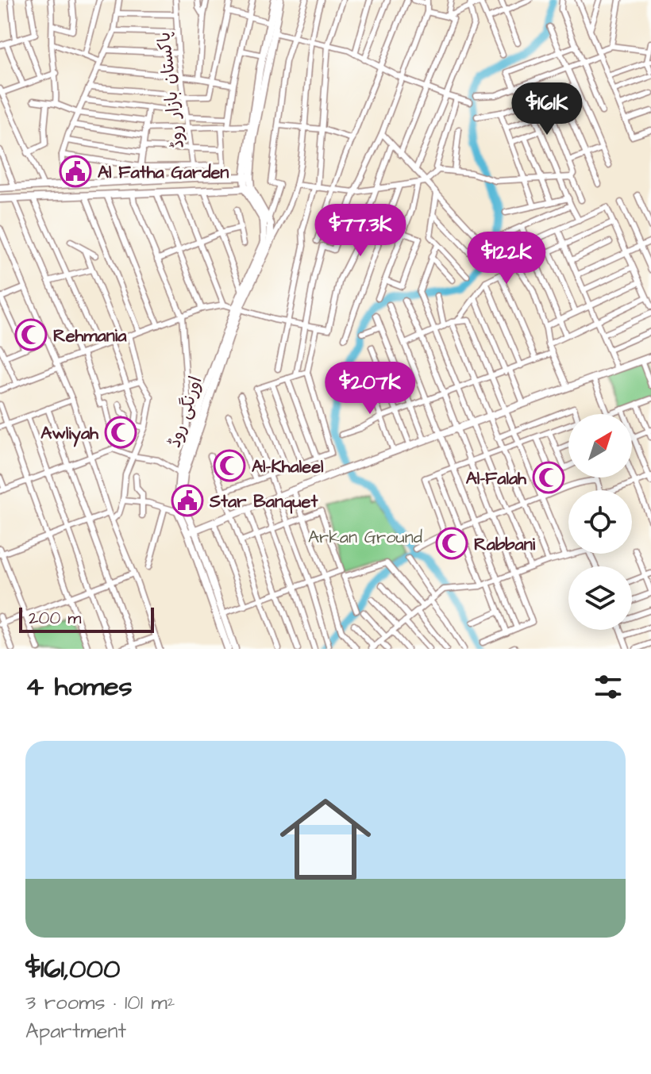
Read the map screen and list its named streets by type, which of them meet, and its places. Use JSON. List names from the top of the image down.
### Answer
{
  "streets": {
    "main road": ["اورنگی روڈ"],
    "street": ["پاکستان بازار روڈ"]
  },
  "parks": ["Arkan Ground"],
  "places": {
    "public building": ["Al Fatha Garden", "Star Banquet"],
    "mosque": [
      "Rehmania",
      "Awliyah",
      "Al-Khaleel",
      "Al-Falah",
      "Rabbani"
    ]
  },
  "scale_bar": "200 m",
  "north": "top right",
  "page": {
    "price": [
      "$161K",
      "$77.3K",
      "$122K",
      "$207K"
    ],
    "scale": "200 m",
    "heading": "4 homes",
    "list": [
      {
        "name": "$161,000",
        "note": "3 rooms · 101 m² · Apartment"
      }
    ]
  }
}
